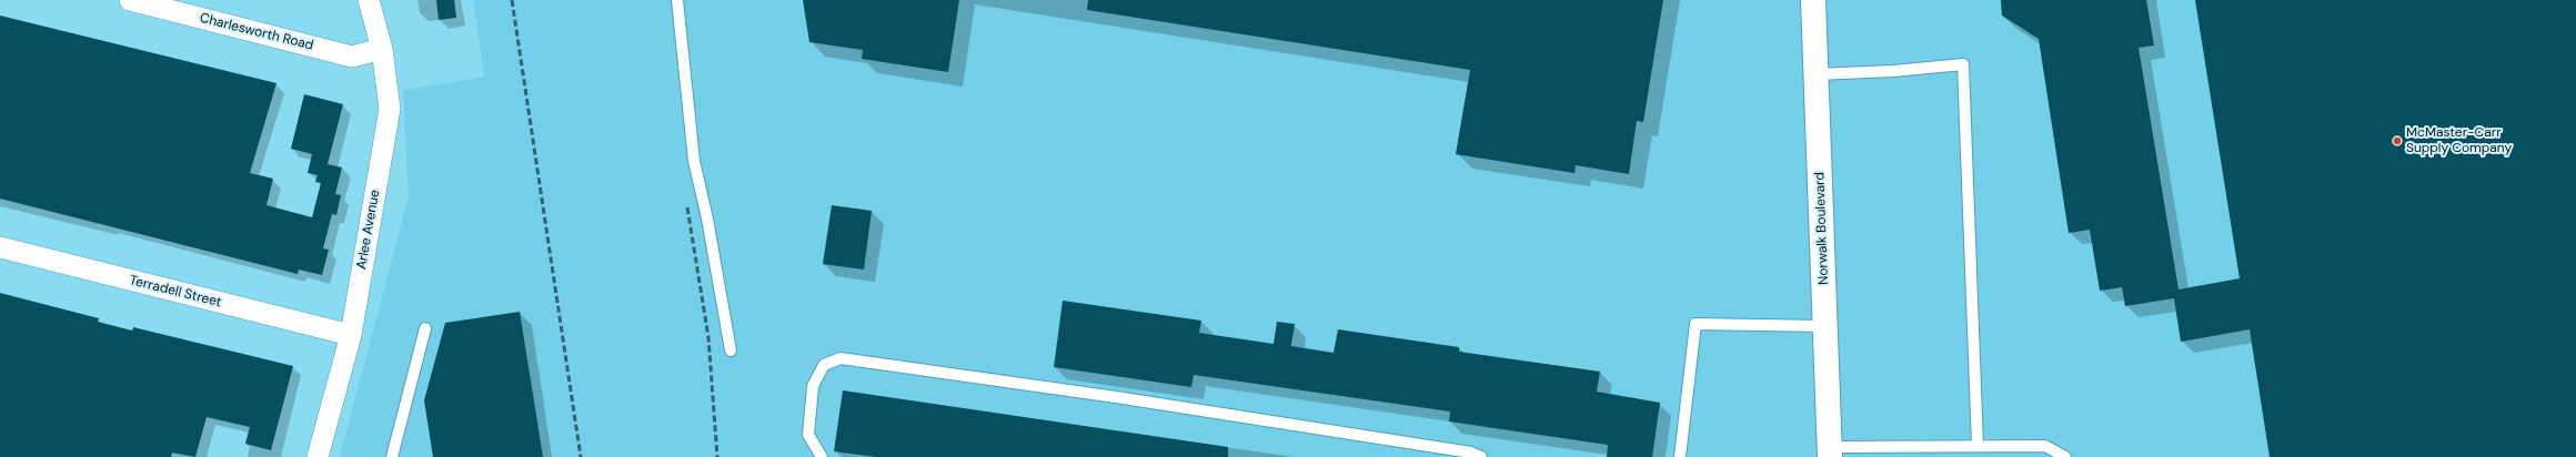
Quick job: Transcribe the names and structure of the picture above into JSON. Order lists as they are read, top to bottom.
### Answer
{
  "streets": {
    "main road": ["Norwalk Boulevard"],
    "street": ["Charlesworth Road", "Arlee Avenue", "Terradell Street"]
  },
  "crossings": [
    ["Charlesworth Road", "Arlee Avenue"],
    ["Arlee Avenue", "Terradell Street"]
  ],
  "places": ["McMaster-Carr Supply Company"]
}
